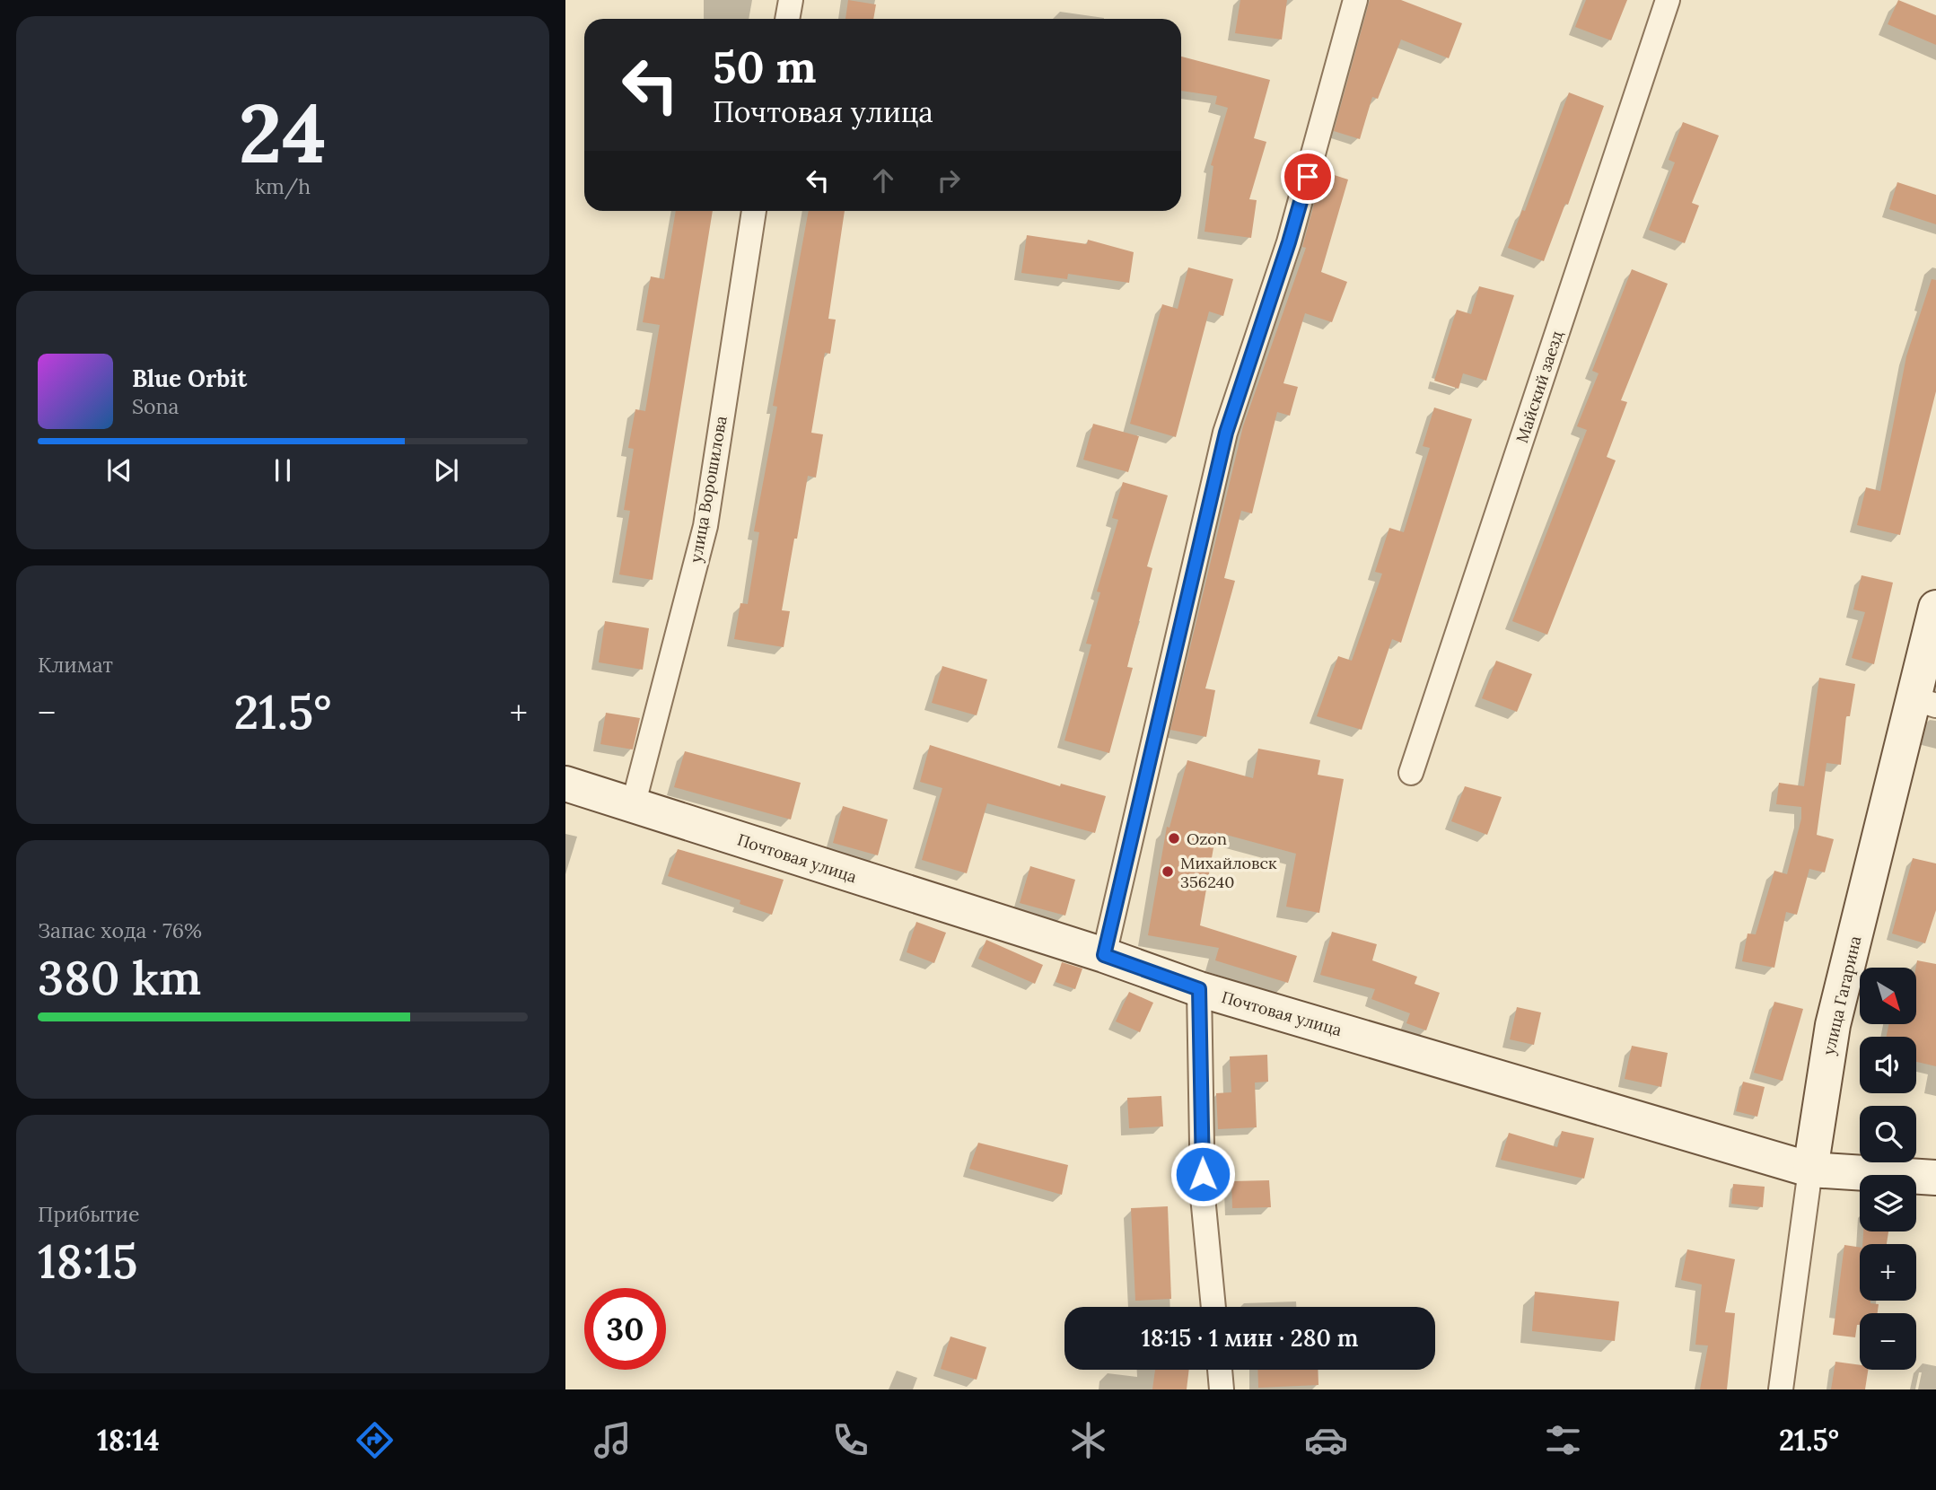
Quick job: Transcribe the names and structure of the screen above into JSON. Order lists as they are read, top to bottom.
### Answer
{
  "streets": {
    "main road": ["Почтовая улица", "улица Гагарина"],
    "street": ["Майский заезд", "улица Ворошилова"]
  },
  "crossings": [
    ["улица Ворошилова", "Почтовая улица"],
    ["Почтовая улица", "улица Гагарина"]
  ],
  "places": ["Ozon", "Михайловск 356240"],
  "north": "bottom right",
  "page": {
    "tile": [
      ["24", "km/h"],
      "Климат",
      ["Запас хода · 76%", "380 km"],
      ["Прибытие", "18:15"]
    ],
    "turn": ["50 m", "Почтовая улица"],
    "song": ["Blue Orbit", "Sona"],
    "heat": ["−", "21.5°", "+"],
    "map_buttons": ["+", "−"],
    "limit": "30",
    "trip": "18:15 · 1 мин · 280 m",
    "tabs": ["18:14", "21.5°"]
  }
}
